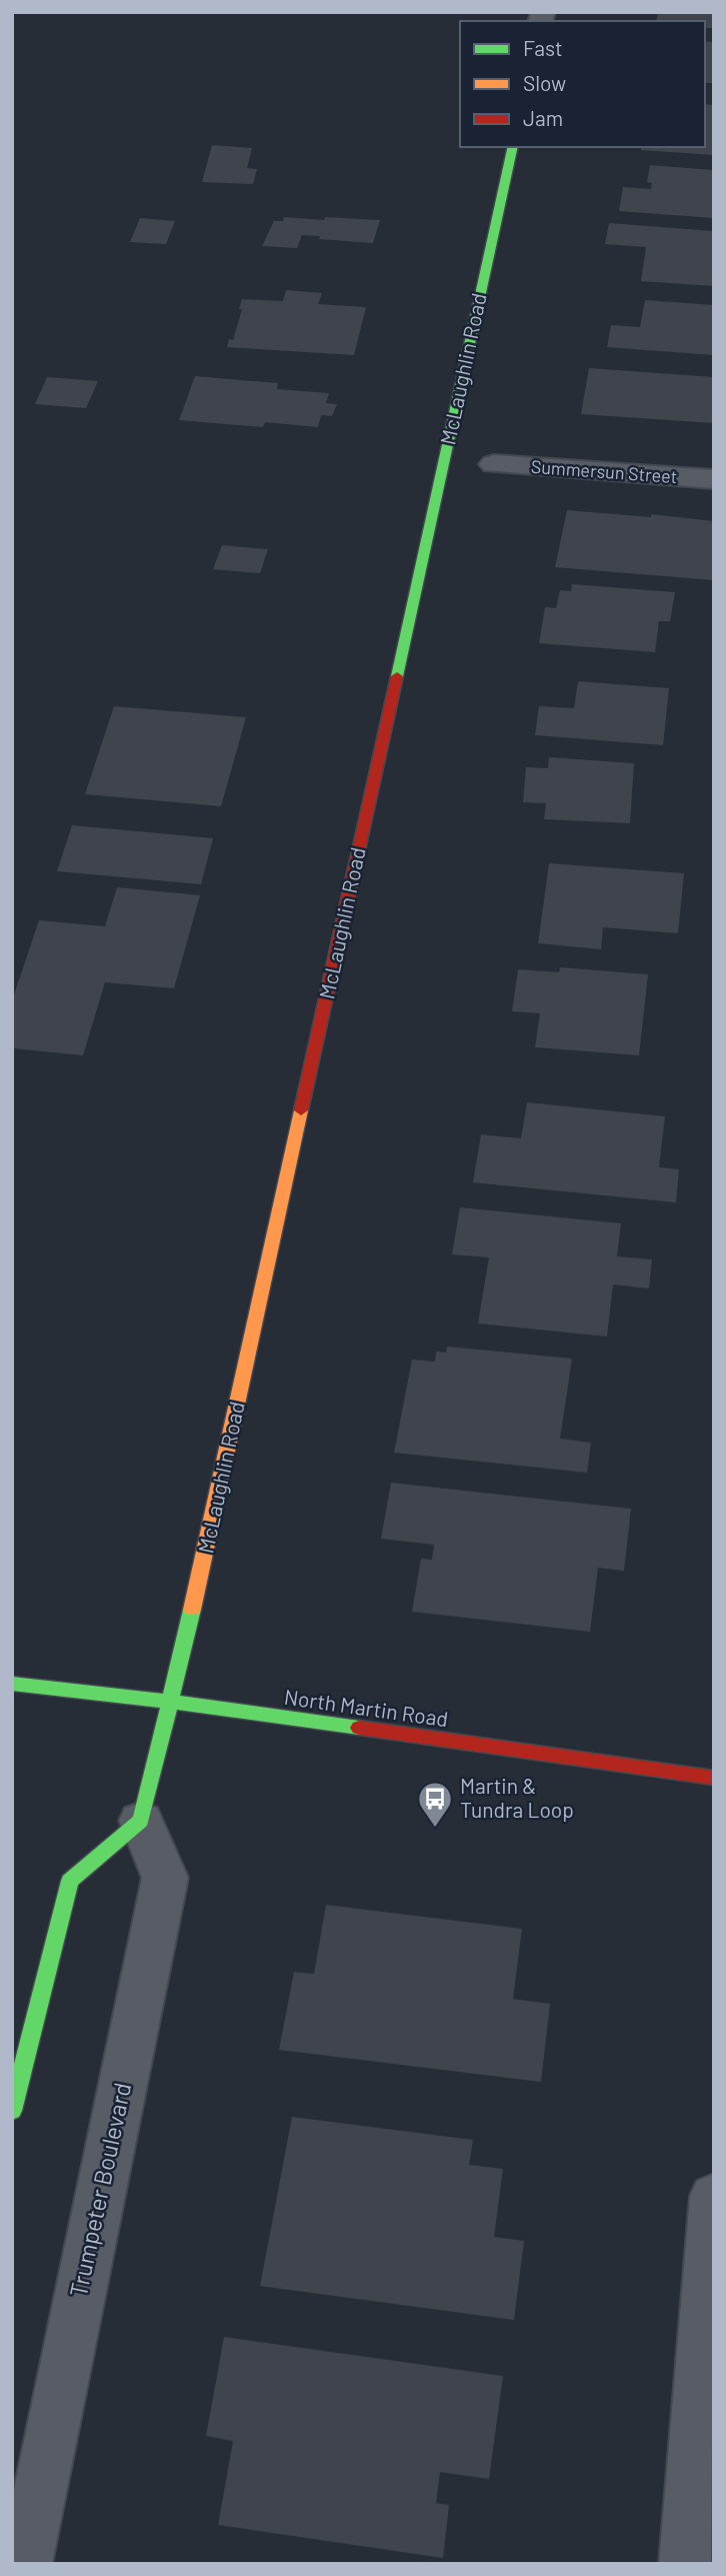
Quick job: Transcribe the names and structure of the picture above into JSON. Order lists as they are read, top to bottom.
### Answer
{
  "streets": {
    "street": [
      "McLaughlin Road",
      "Summersun Street",
      "North Martin Road",
      "Trumpeter Boulevard"
    ]
  },
  "crossings": [
    ["McLaughlin Road", "North Martin Road"]
  ],
  "places": {
    "bus stop": ["Martin & Tundra Loop"]
  },
  "legend": ["Fast", "Slow", "Jam"]
}
